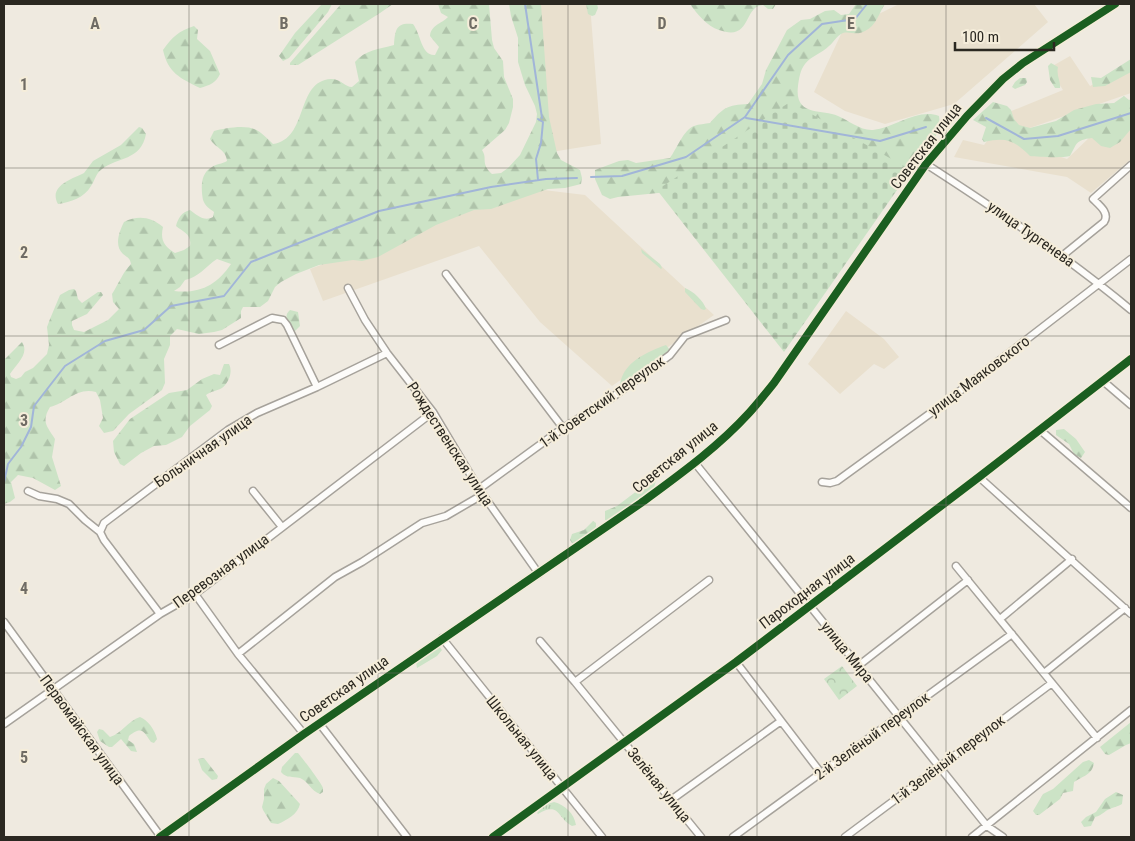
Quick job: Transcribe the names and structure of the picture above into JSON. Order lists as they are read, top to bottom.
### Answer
{
  "streets": {
    "street": [
      "Советская улица",
      "улица Тургенева",
      "улица Маяковского",
      "1-й Советский переулок",
      "Рождественская улица",
      "Больничная улица",
      "Перевозная улица",
      "Пароходная улица",
      "улица Мира",
      "Первомайская улица",
      "2-й Зелёный переулок",
      "Школьная улица",
      "1-й Зелёный переулок",
      "Зелёная улица"
    ]
  },
  "crossings": [
    ["Советская улица", "улица Тургенева"],
    ["Советская улица", "Рождественская улица"],
    ["Советская улица", "улица Мира"],
    ["Советская улица", "Первомайская улица"],
    ["Советская улица", "Школьная улица"],
    ["улица Тургенева", "улица Маяковского"],
    ["1-й Советский переулок", "Рождественская улица"],
    ["Рождественская улица", "Больничная улица"],
    ["Рождественская улица", "Перевозная улица"],
    ["Перевозная улица", "Первомайская улица"],
    ["Пароходная улица", "улица Мира"],
    ["Пароходная улица", "Школьная улица"],
    ["Пароходная улица", "Зелёная улица"],
    ["улица Мира", "2-й Зелёный переулок"],
    ["улица Мира", "1-й Зелёный переулок"]
  ],
  "scale_bar": "100 m",
  "grid": {
    "columns": [
      "A",
      "B",
      "C",
      "D",
      "E"
    ],
    "rows": [
      "1",
      "2",
      "3",
      "4",
      "5"
    ]
  }
}
